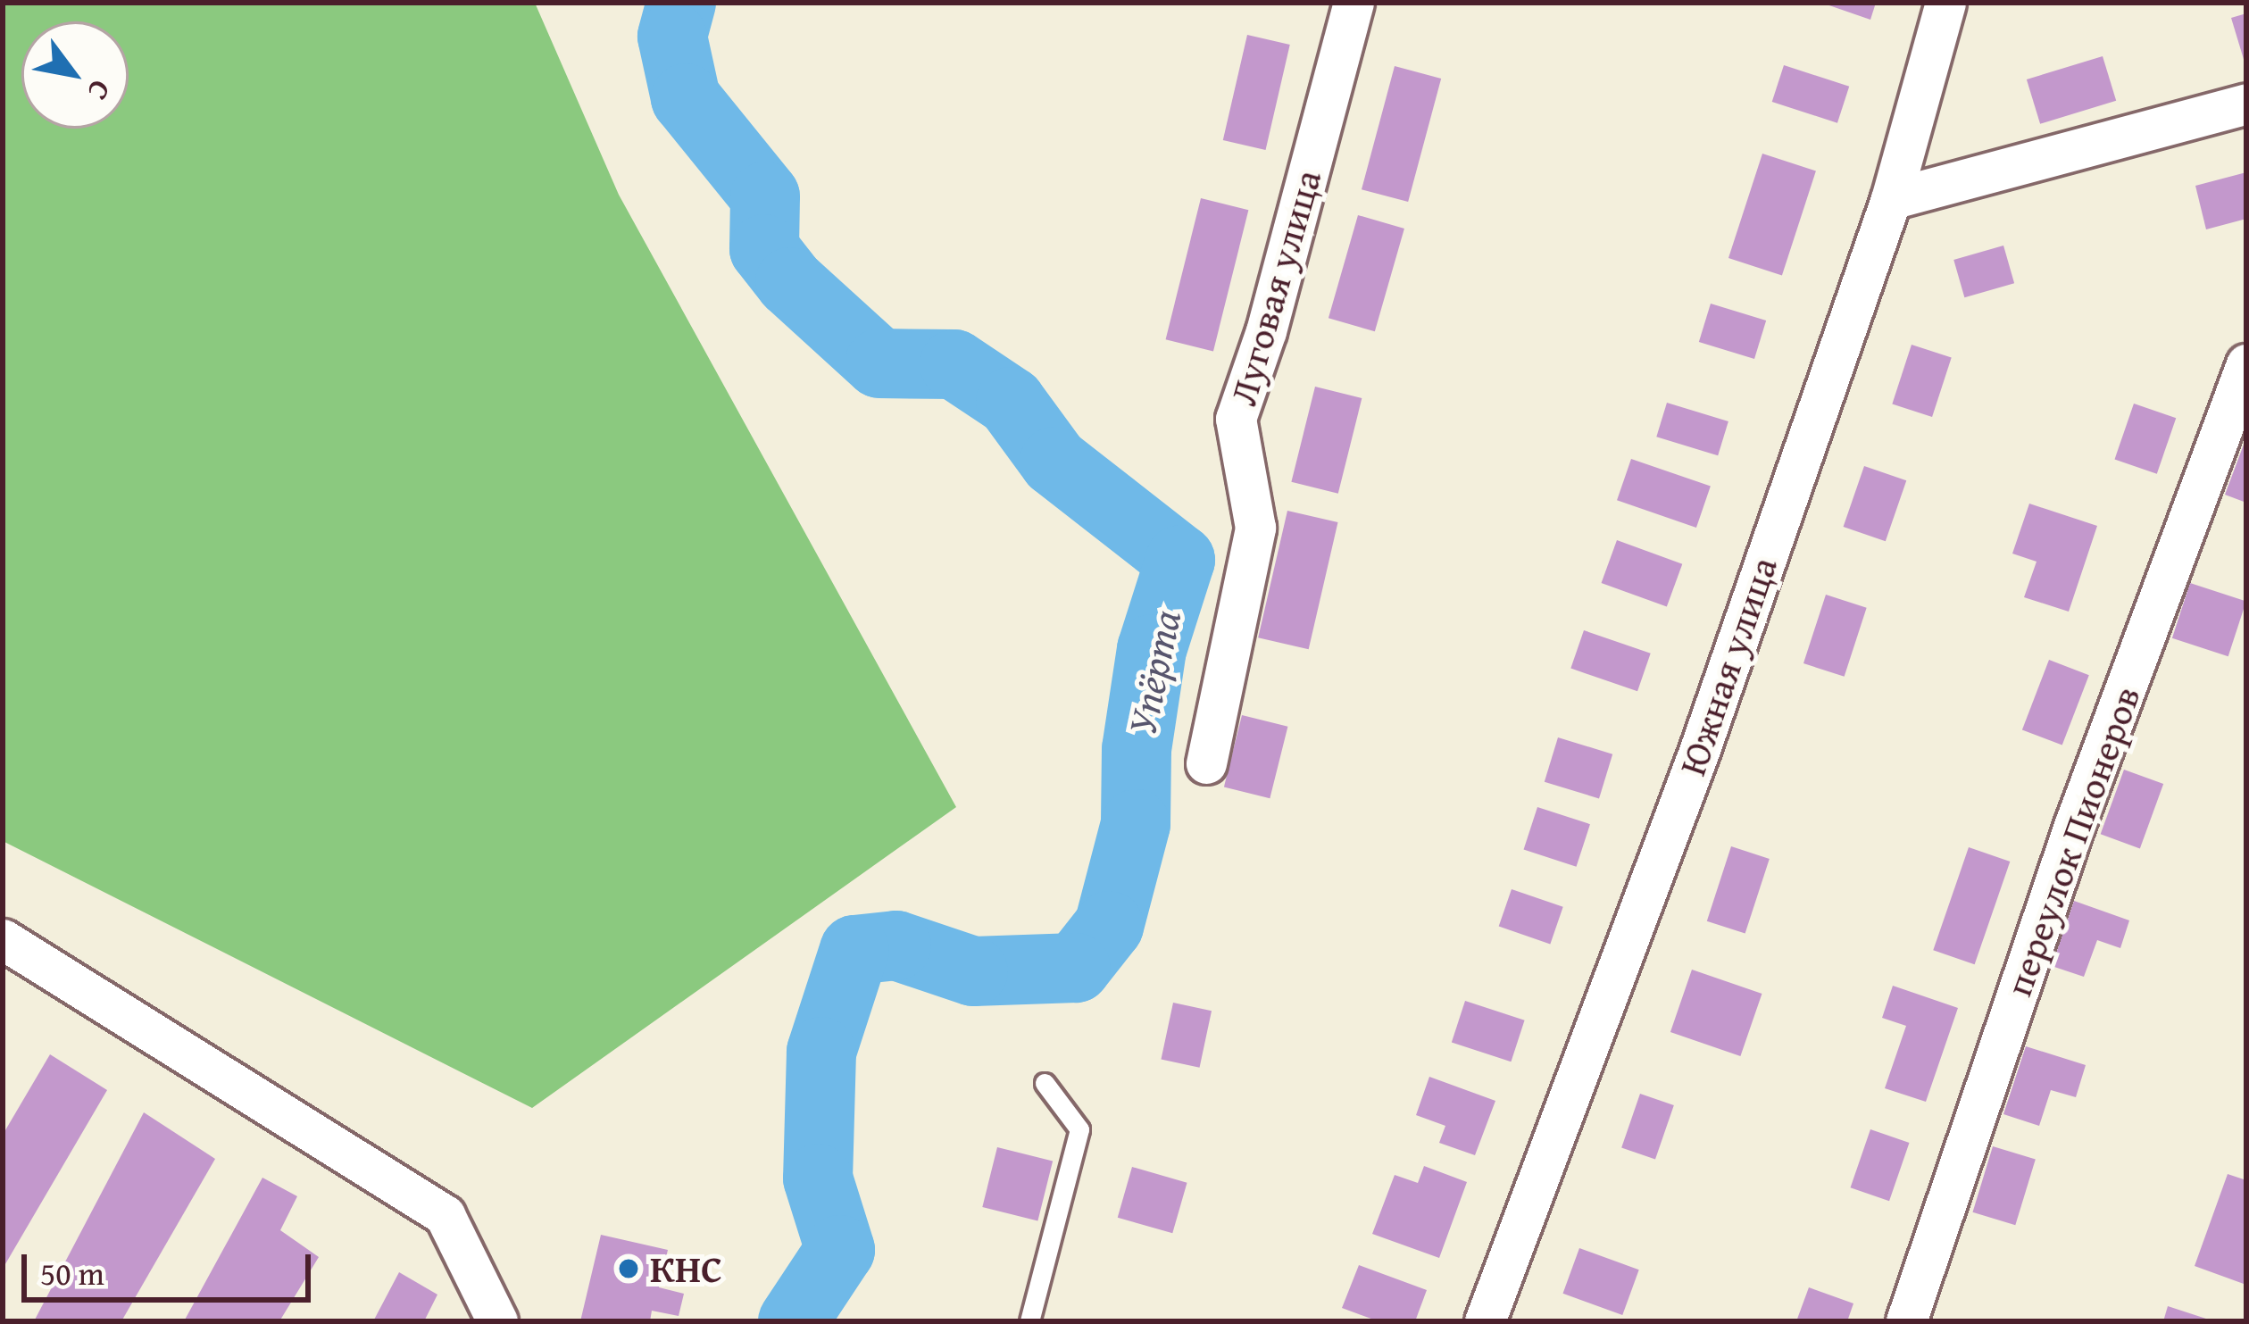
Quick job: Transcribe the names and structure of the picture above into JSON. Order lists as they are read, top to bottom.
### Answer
{
  "streets": {
    "street": ["Луговая улица", "Южная улица", "переулок Пионеров"]
  },
  "water": ["Упёрта"],
  "places": ["КНС"],
  "scale_bar": "50 m",
  "north": "bottom right"
}
